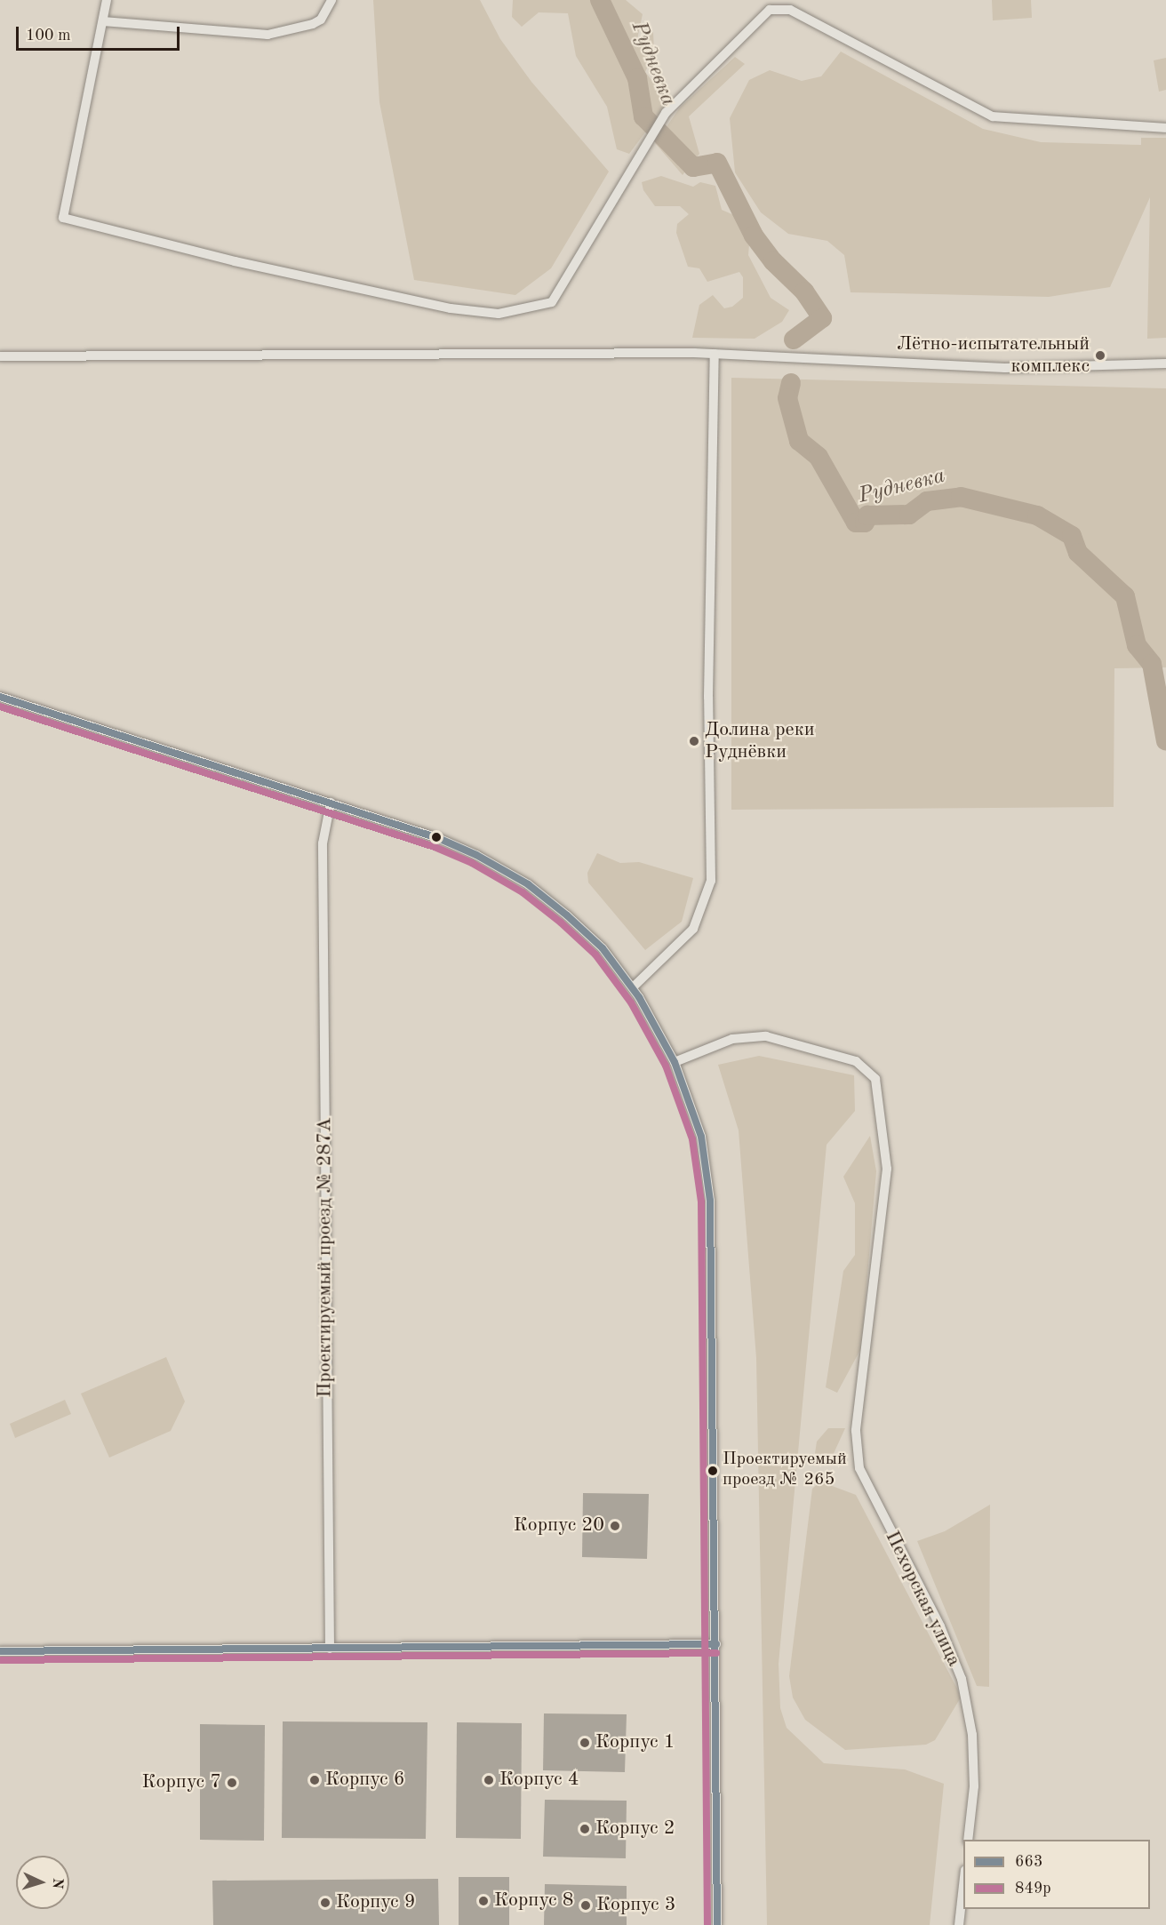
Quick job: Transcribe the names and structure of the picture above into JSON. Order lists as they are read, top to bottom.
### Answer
{
  "streets": {
    "street": ["Проектируемый проезд № 287А", "Пехорская улица"]
  },
  "water": ["Рудневка"],
  "places": [
    "Лётно-испытательный комплекс",
    "Долина реки Руднёвки",
    "Проектируемый проезд № 265",
    "Корпус 20",
    "Корпус 1",
    "Корпус 6",
    "Корпус 4",
    "Корпус 7",
    "Корпус 2",
    "Корпус 8",
    "Корпус 9",
    "Корпус 3"
  ],
  "lines": ["transit line 663", "transit line 849р"],
  "legend": ["663", "849р"],
  "scale_bar": "100 m",
  "north": "right"
}
